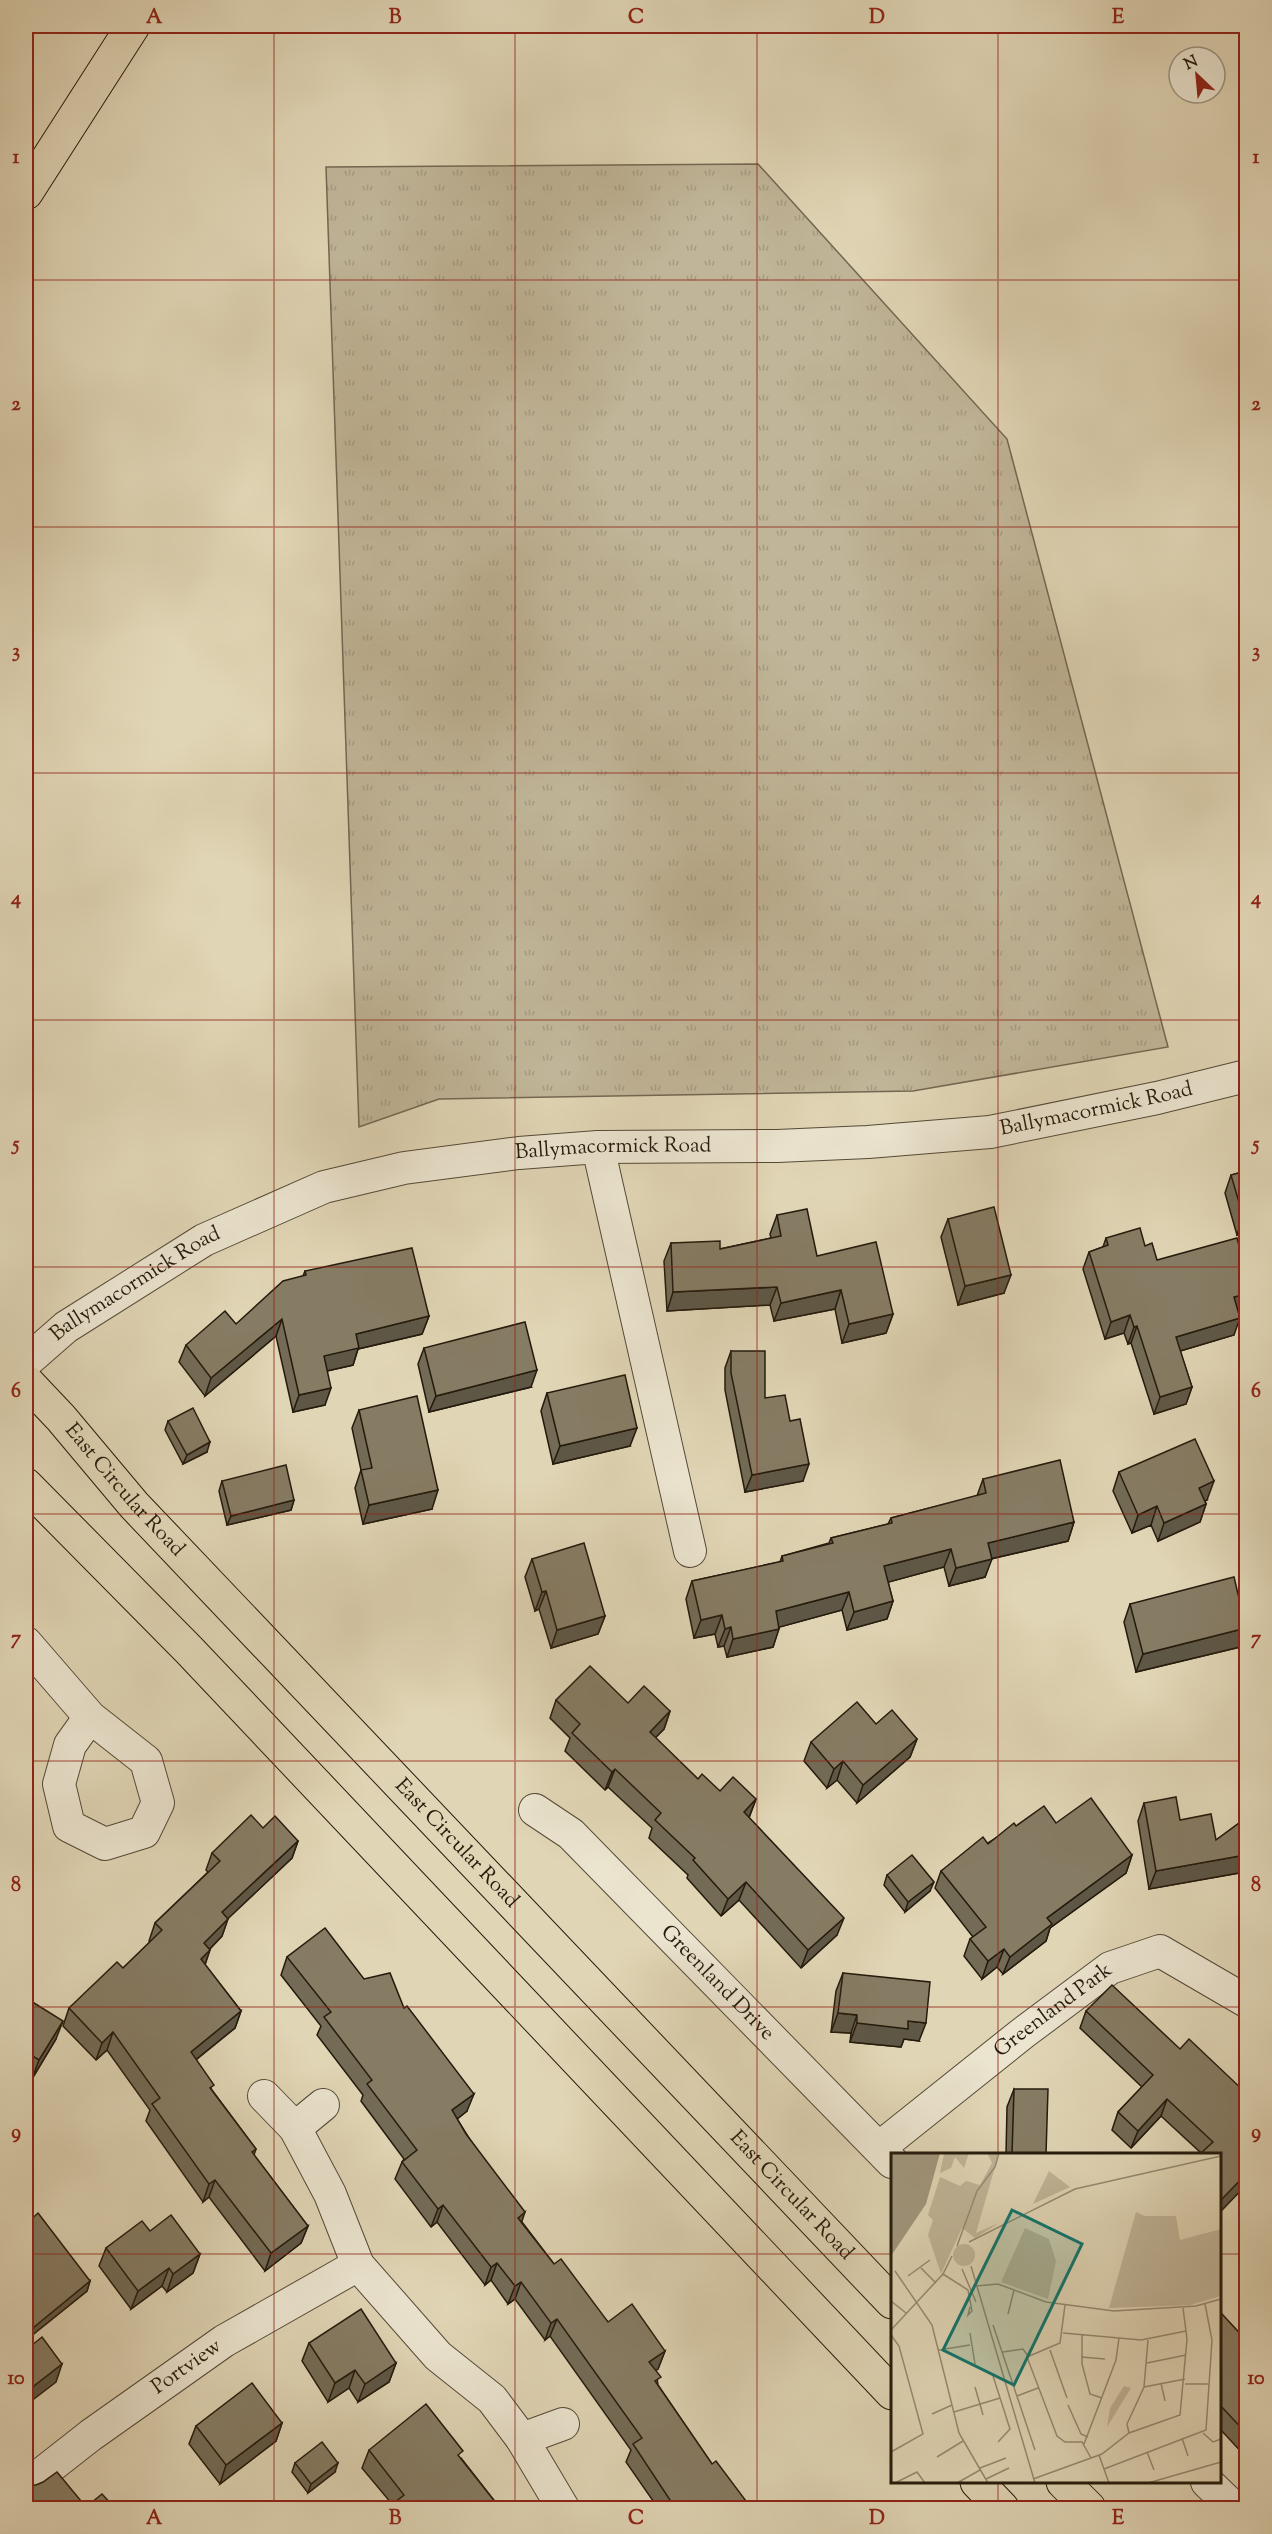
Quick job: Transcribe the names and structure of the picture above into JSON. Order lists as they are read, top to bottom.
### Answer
{
  "streets": {
    "main road": ["East Circular Road"],
    "street": [
      "Ballymacormick Road",
      "Greenland Drive",
      "Greenland Park",
      "Portview"
    ]
  },
  "crossings": [
    ["Greenland Drive", "Greenland Park"]
  ],
  "north": "top left",
  "grid": {
    "columns": [
      "A",
      "B",
      "C",
      "D",
      "E"
    ],
    "rows": [
      "1",
      "2",
      "3",
      "4",
      "5",
      "6",
      "7",
      "8",
      "9",
      "10"
    ]
  }
}
